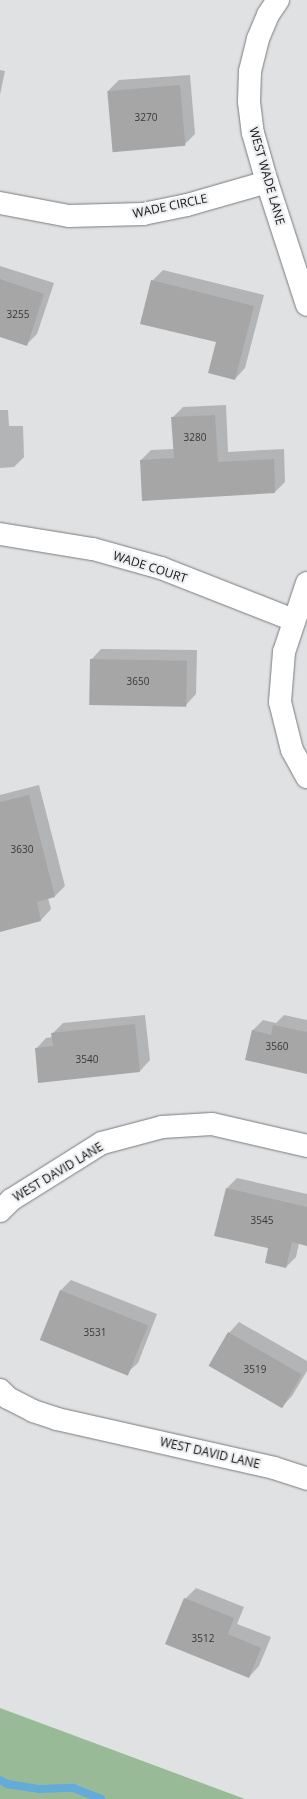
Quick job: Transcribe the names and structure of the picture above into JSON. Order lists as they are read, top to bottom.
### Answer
{
  "streets": {
    "street": [
      "WEST WADE LANE",
      "WADE CIRCLE",
      "WADE COURT",
      "WEST DAVID LANE"
    ]
  },
  "crossings": [
    ["WEST WADE LANE", "WADE CIRCLE"]
  ],
  "house_numbers": [
    "3270",
    "3255",
    "3280",
    "3650",
    "3630",
    "3560",
    "3540",
    "3545",
    "3531",
    "3519",
    "3512"
  ]
}
